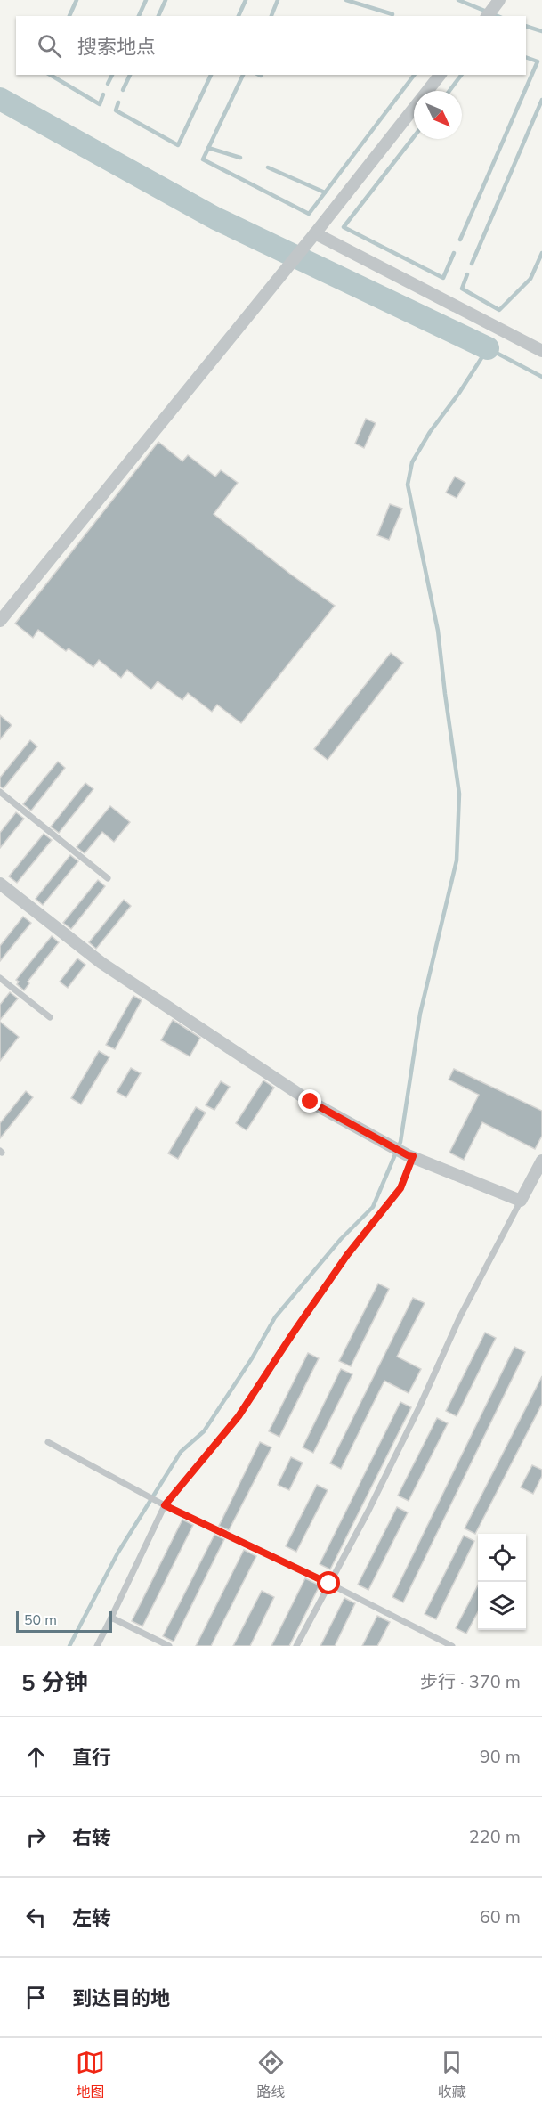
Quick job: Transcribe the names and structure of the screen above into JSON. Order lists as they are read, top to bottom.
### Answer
{
  "scale_bar": "50 m",
  "north": "bottom right",
  "page": {
    "search": "搜索地点",
    "scale": "50 m",
    "heading": ["5 分钟", "步行 · 370 m"],
    "list": [
      ["直行", "90 m"],
      ["右转", "220 m"],
      ["左转", "60 m"],
      "到达目的地"
    ],
    "nav": ["地图", "路线", "收藏"]
  }
}
